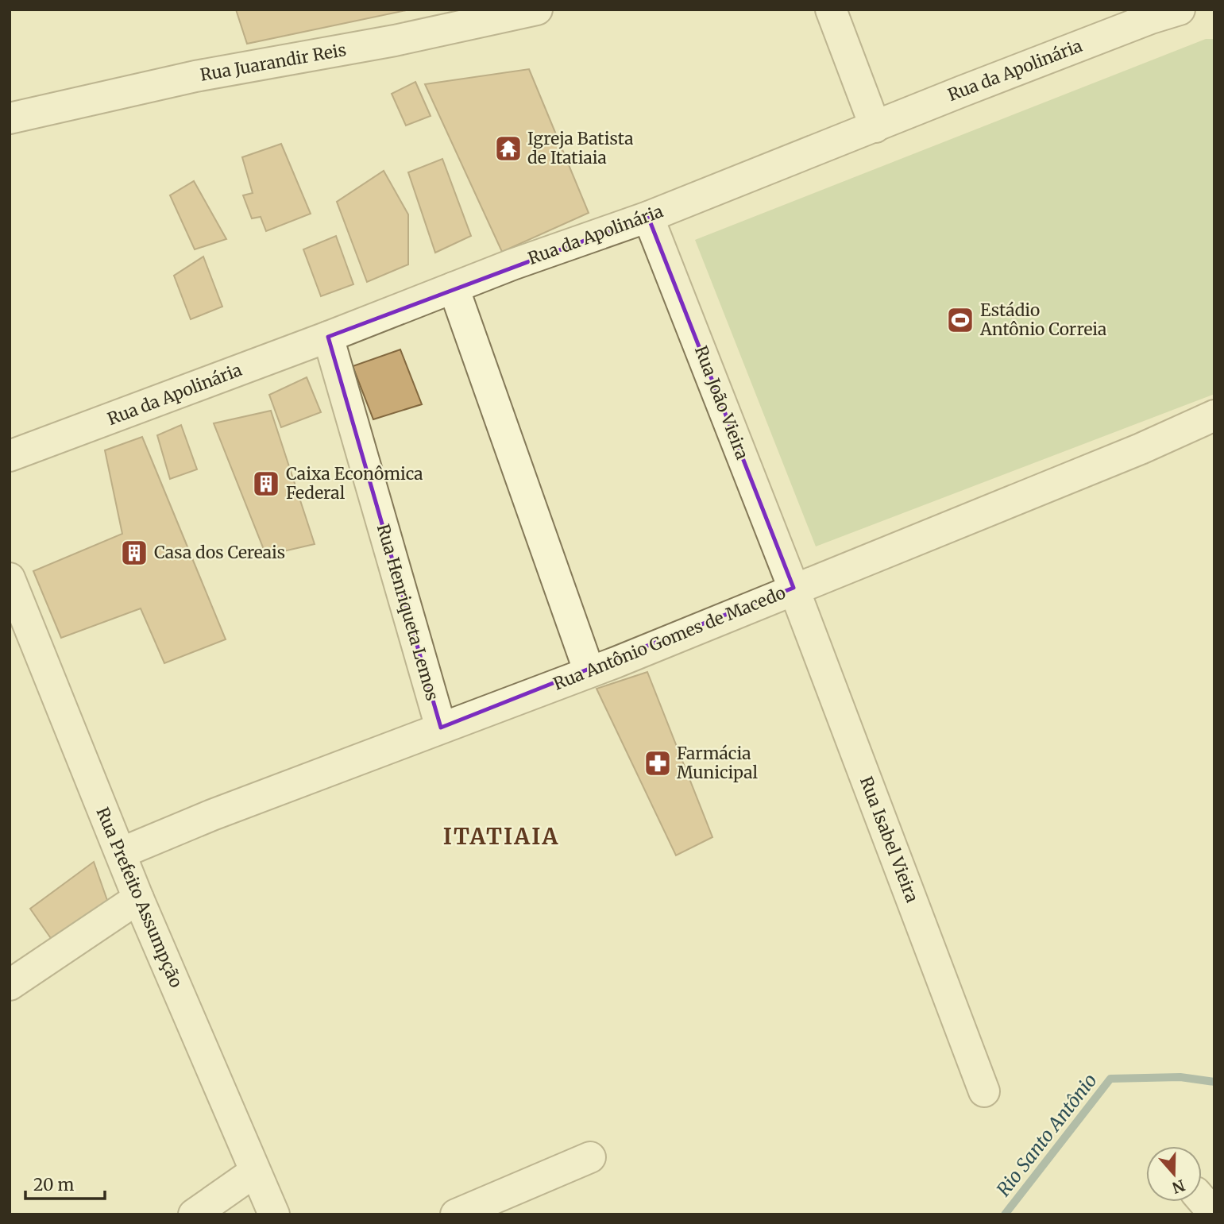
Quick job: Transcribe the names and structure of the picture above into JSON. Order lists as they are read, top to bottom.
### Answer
{
  "streets": {
    "street": [
      "Rua Juarandir Reis",
      "Rua da Apolinária",
      "Rua João Vieira",
      "Rua Henriqueta Lemos",
      "Rua Antônio Gomes de Macedo",
      "Rua Isabel Vieira",
      "Rua Prefeito Assumpção"
    ]
  },
  "crossings": [
    ["Rua da Apolinária", "Rua João Vieira"],
    ["Rua da Apolinária", "Rua Henriqueta Lemos"],
    ["Rua João Vieira", "Rua Antônio Gomes de Macedo"],
    ["Rua João Vieira", "Rua Isabel Vieira"],
    ["Rua Henriqueta Lemos", "Rua Antônio Gomes de Macedo"],
    ["Rua Antônio Gomes de Macedo", "Rua Isabel Vieira"],
    ["Rua Antônio Gomes de Macedo", "Rua Prefeito Assumpção"]
  ],
  "districts": ["ITATIAIA"],
  "water": ["Rio Santo Antônio"],
  "places": {
    "temple": ["Igreja Batista de Itatiaia"],
    "sports": ["Estádio Antônio Correia"],
    "building": ["Caixa Econômica Federal", "Casa dos Cereais"],
    "pharmacy": ["Farmácia Municipal"]
  },
  "scale_bar": "20 m",
  "north": "bottom"
}
